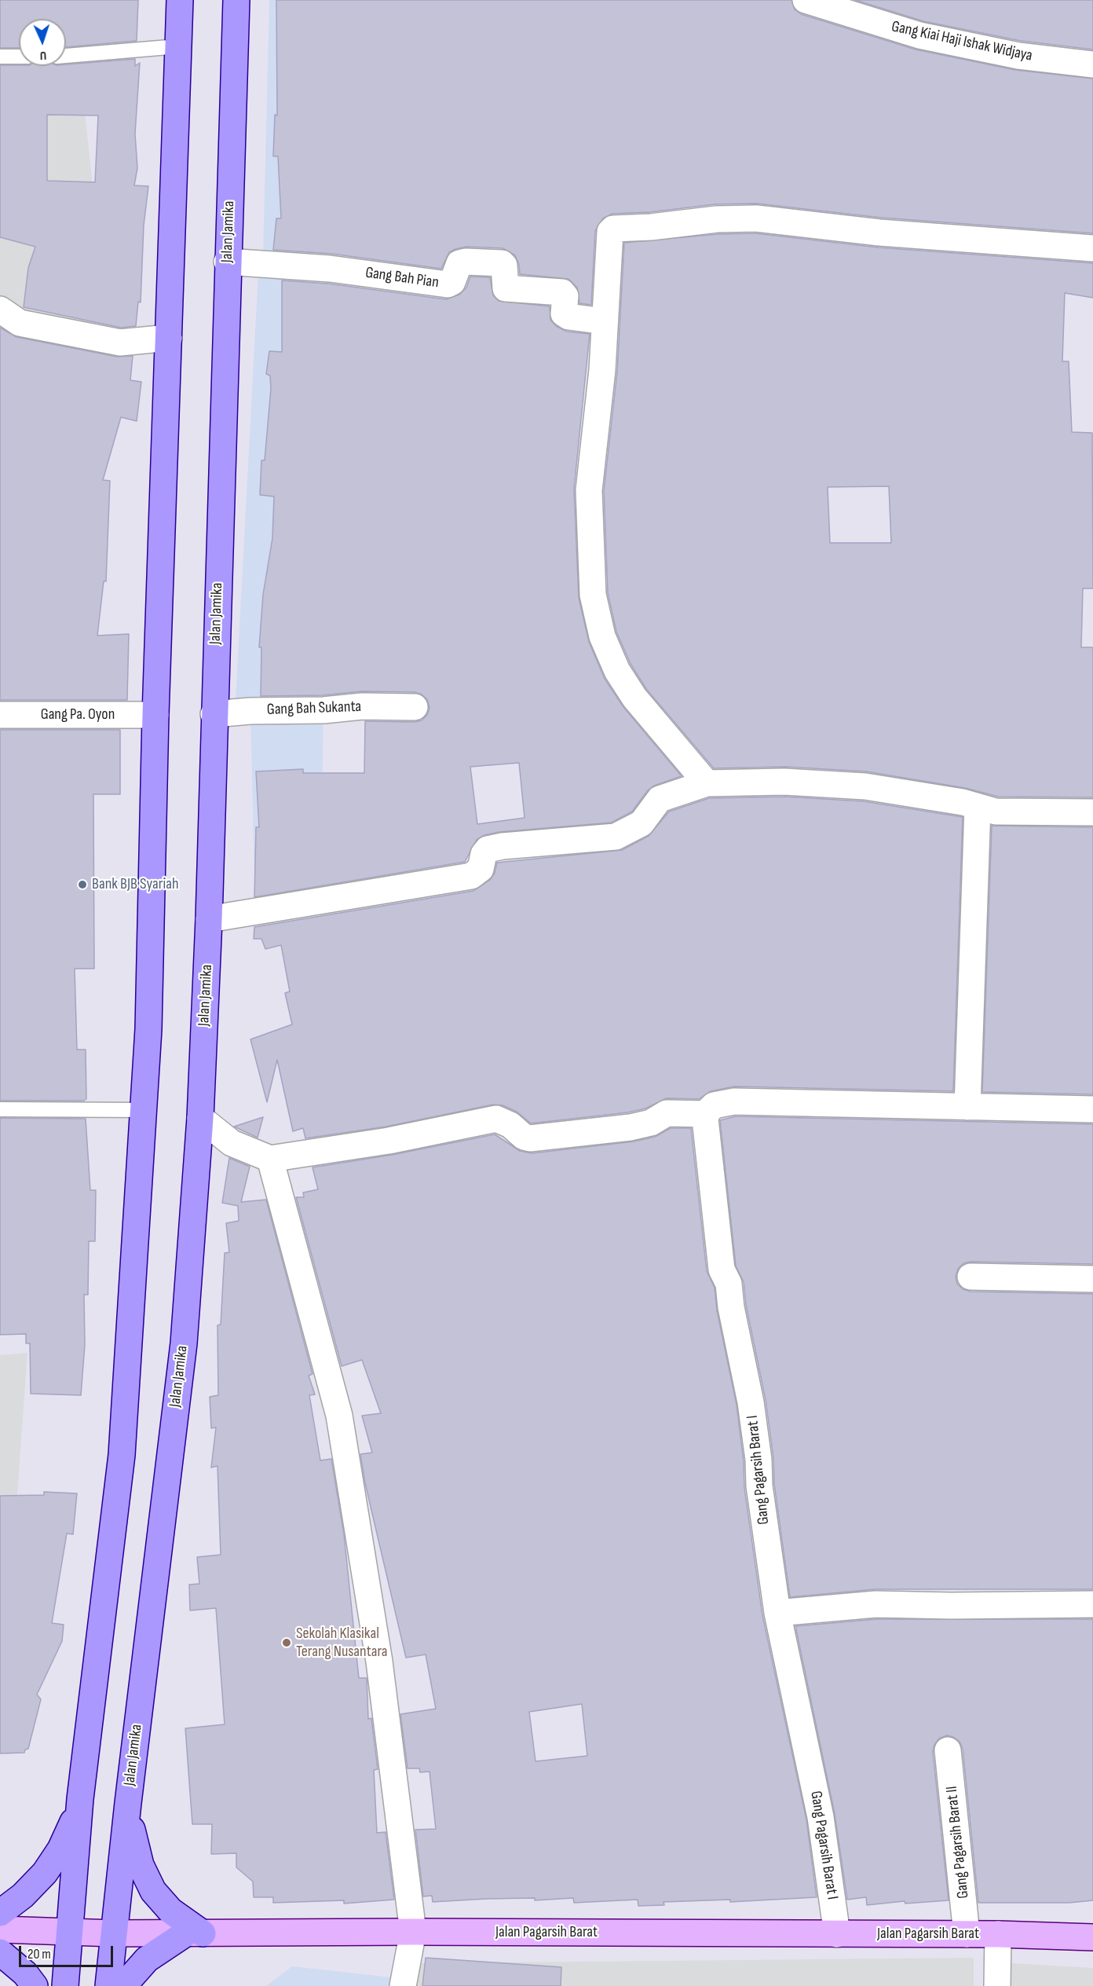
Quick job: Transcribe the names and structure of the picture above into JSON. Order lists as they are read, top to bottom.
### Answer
{
  "streets": {
    "main road": ["Jalan Jamika"],
    "street": [
      "Gang Kiai Haji Ishak Widjaya",
      "Gang Bah Pian",
      "Gang Bah Sukanta",
      "Gang Pa. Oyon",
      "Gang Pagarsih Barat I",
      "Gang Pagarsih Barat II",
      "Jalan Pagarsih Barat"
    ]
  },
  "crossings": [
    ["Jalan Jamika", "Gang Bah Pian"],
    ["Jalan Jamika", "Gang Bah Sukanta"],
    ["Jalan Jamika", "Jalan Pagarsih Barat"],
    ["Gang Pagarsih Barat I", "Jalan Pagarsih Barat"],
    ["Gang Pagarsih Barat II", "Jalan Pagarsih Barat"]
  ],
  "places": ["Bank BJB Syariah", "Sekolah Klasikal Terang Nusantara"],
  "scale_bar": "20 m",
  "north": "bottom"
}
